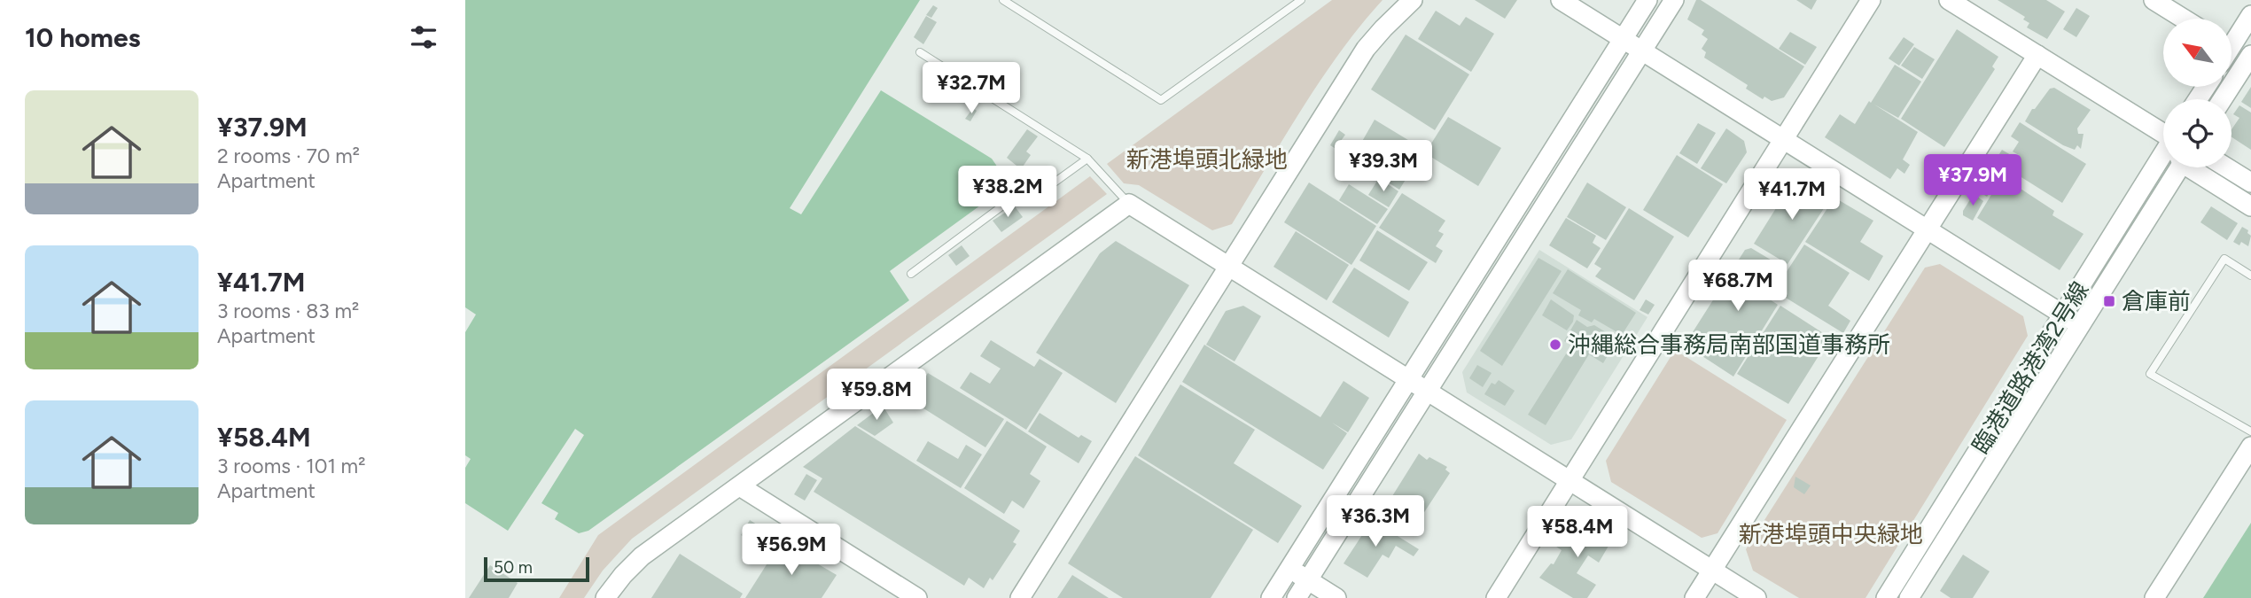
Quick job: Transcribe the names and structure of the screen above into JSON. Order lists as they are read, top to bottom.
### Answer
{
  "streets": {
    "street": ["臨港道路港湾2号線"]
  },
  "parks": ["新港埠頭北緑地", "新港埠頭中央緑地"],
  "places": {
    "transit": ["倉庫前"],
    "other": ["沖縄総合事務局南部国道事務所"]
  },
  "scale_bar": "50 m",
  "north": "top left",
  "page": {
    "heading": "10 homes",
    "price": [
      "¥32.7M",
      "¥39.3M",
      "¥37.9M",
      "¥38.2M",
      "¥41.7M",
      "¥68.7M",
      "¥59.8M",
      "¥36.3M",
      "¥58.4M",
      "¥56.9M"
    ],
    "list": [
      {
        "name": "¥37.9M",
        "note": "2 rooms · 70 m² · Apartment"
      },
      {
        "name": "¥41.7M",
        "note": "3 rooms · 83 m² · Apartment"
      },
      {
        "name": "¥58.4M",
        "note": "3 rooms · 101 m² · Apartment"
      }
    ],
    "scale": "50 m"
  }
}
